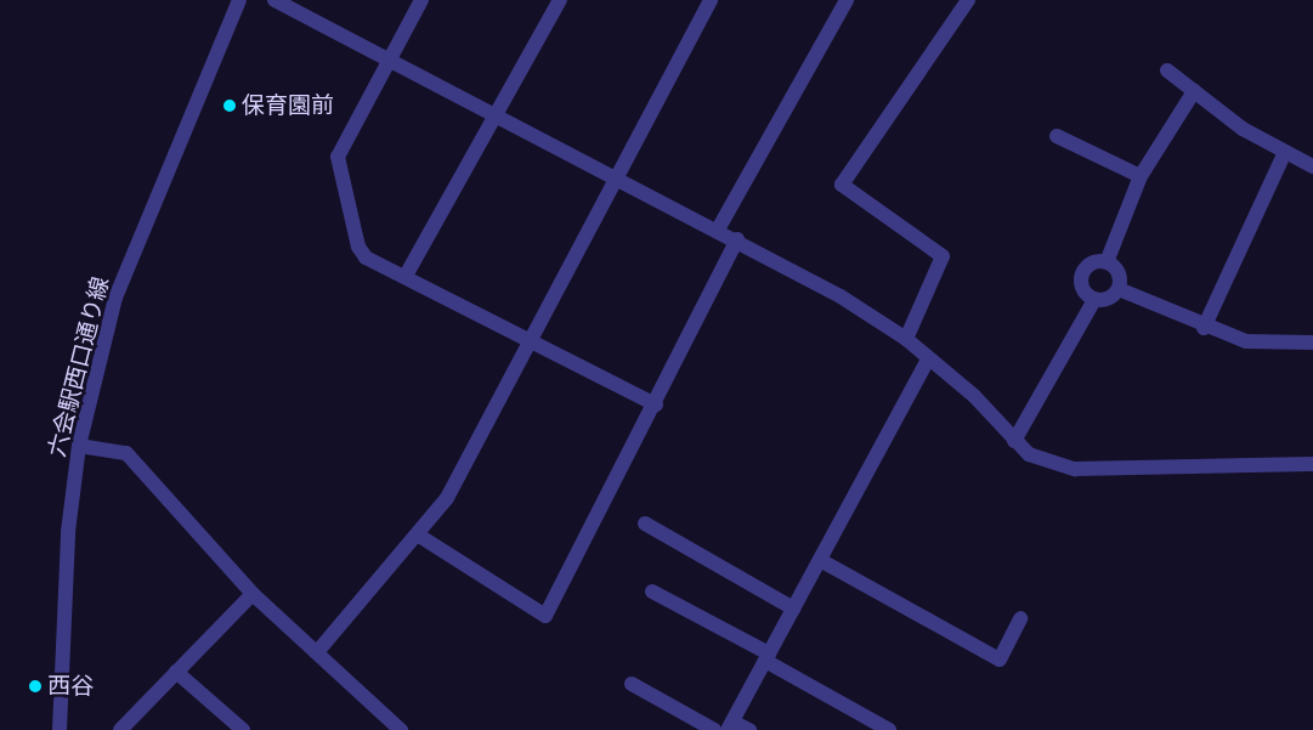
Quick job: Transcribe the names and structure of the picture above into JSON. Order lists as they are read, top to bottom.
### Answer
{
  "streets": {
    "street": ["六会駅西口通り線"]
  },
  "places": ["保育園前", "西谷"]
}
